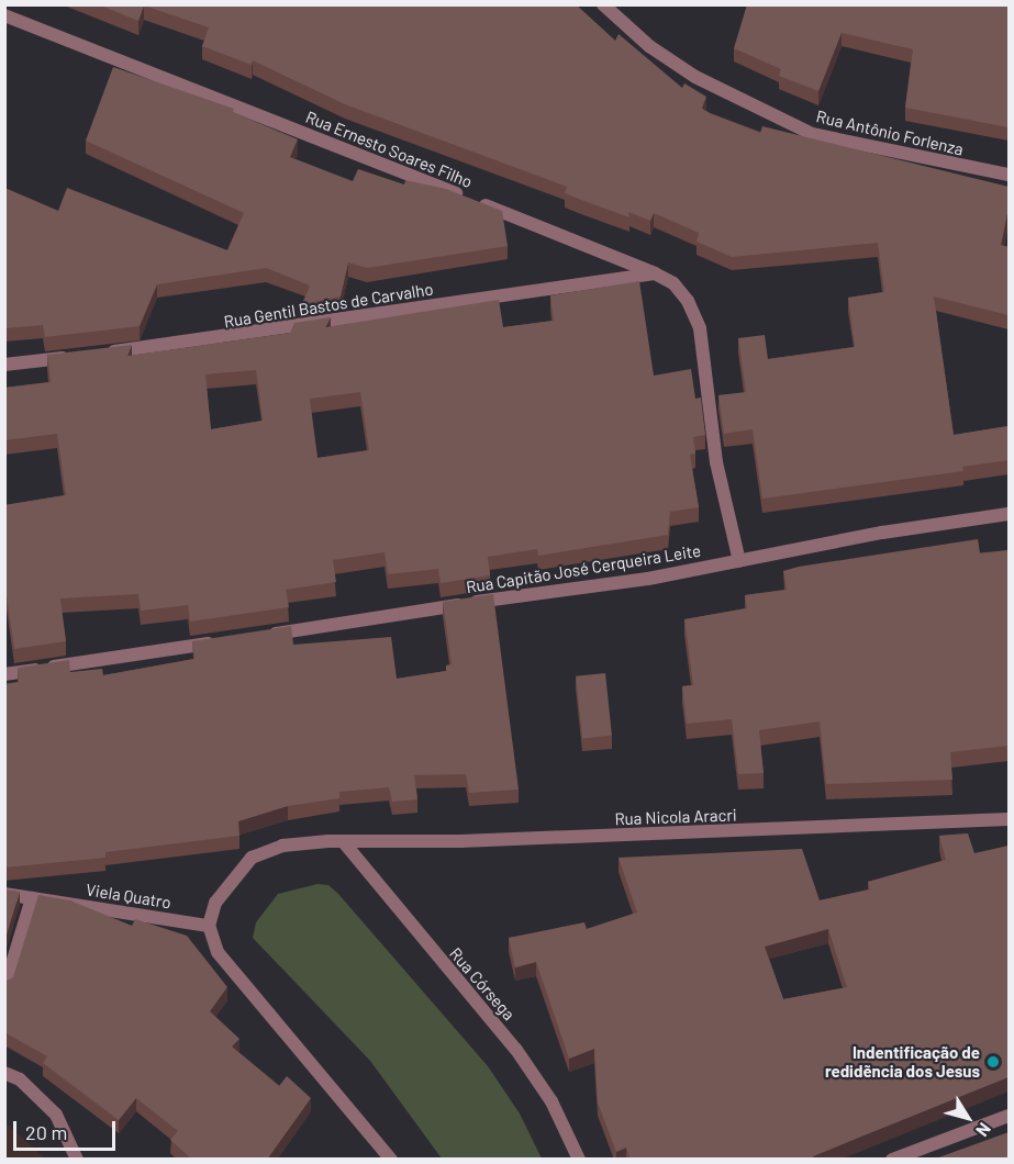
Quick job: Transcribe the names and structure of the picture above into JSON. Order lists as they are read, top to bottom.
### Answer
{
  "streets": {
    "street": [
      "Rua Antônio Forlenza",
      "Rua Ernesto Soares Filho",
      "Rua Gentil Bastos de Carvalho",
      "Rua Capitão José Cerqueira Leite",
      "Rua Nicola Aracri",
      "Viela Quatro",
      "Rua Córsega"
    ]
  },
  "crossings": [
    ["Rua Ernesto Soares Filho", "Rua Gentil Bastos de Carvalho"],
    ["Rua Ernesto Soares Filho", "Rua Capitão José Cerqueira Leite"],
    ["Rua Nicola Aracri", "Viela Quatro"],
    ["Rua Nicola Aracri", "Rua Córsega"]
  ],
  "places": ["Indentificação de redidẽncia dos Jesus"],
  "scale_bar": "20 m",
  "north": "bottom right"
}
